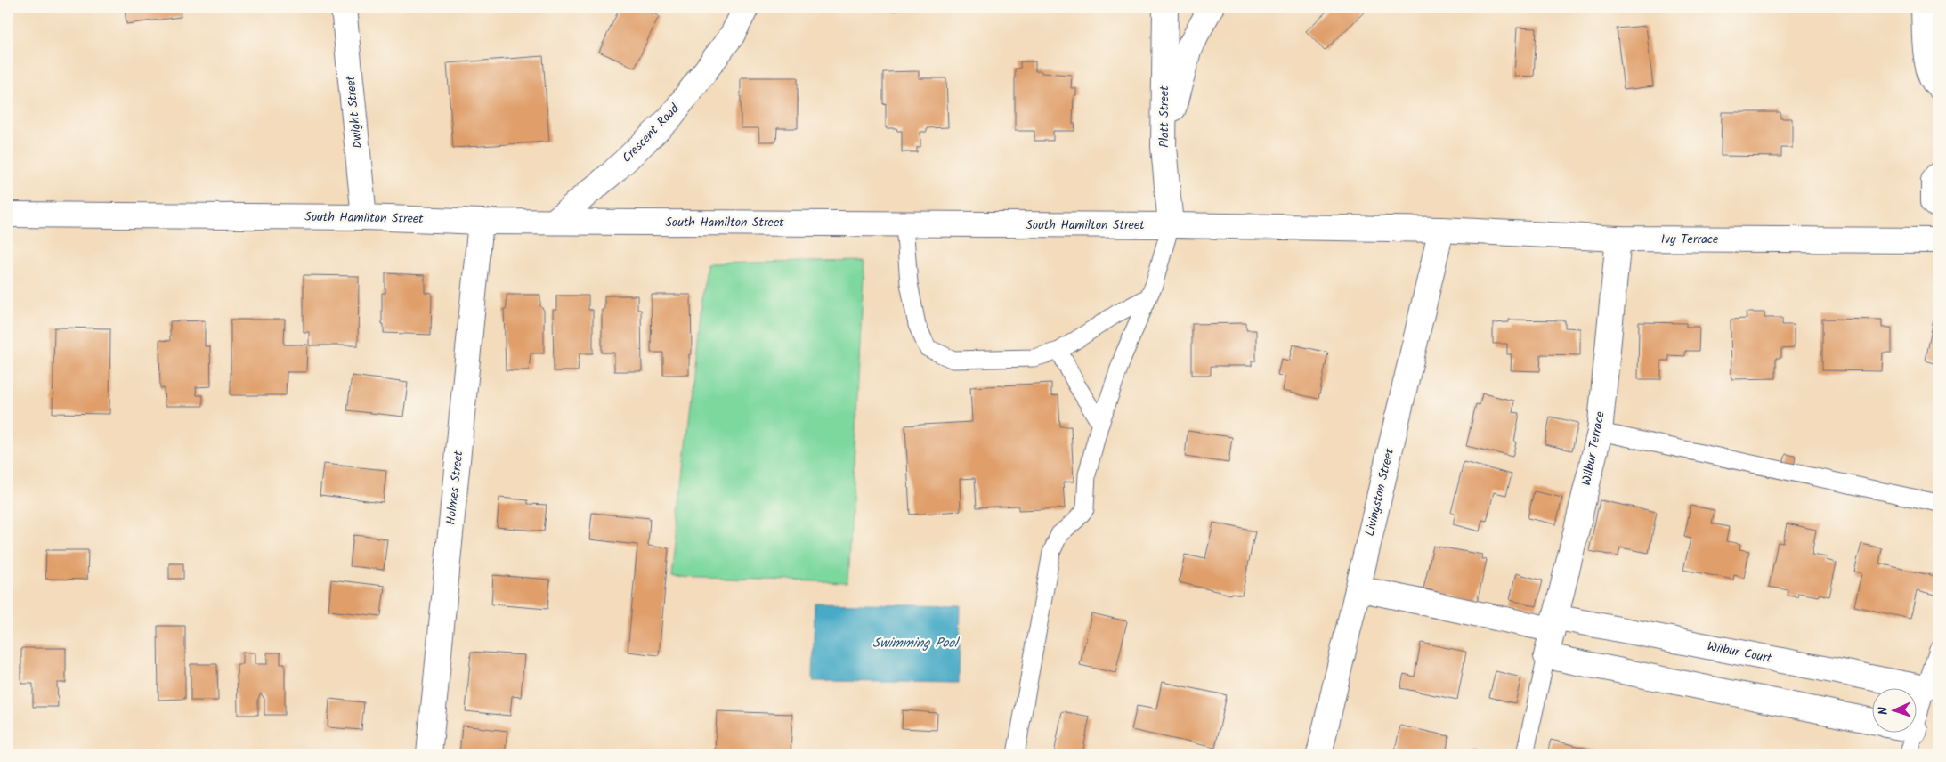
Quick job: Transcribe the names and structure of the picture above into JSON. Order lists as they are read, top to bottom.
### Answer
{
  "streets": {
    "street": [
      "Dwight Street",
      "Platt Street",
      "Crescent Road",
      "South Hamilton Street",
      "Ivy Terrace",
      "Wilbur Terrace",
      "Holmes Street",
      "Livingston Street",
      "Wilbur Court"
    ]
  },
  "crossings": [
    ["Dwight Street", "South Hamilton Street"],
    ["Platt Street", "South Hamilton Street"],
    ["Crescent Road", "South Hamilton Street"],
    ["South Hamilton Street", "Ivy Terrace"],
    ["South Hamilton Street", "Holmes Street"],
    ["South Hamilton Street", "Livingston Street"],
    ["Ivy Terrace", "Wilbur Terrace"],
    ["Ivy Terrace", "Livingston Street"],
    ["Wilbur Terrace", "Wilbur Court"],
    ["Livingston Street", "Wilbur Court"]
  ],
  "water": ["Swimming Pool"],
  "north": "left"
}
